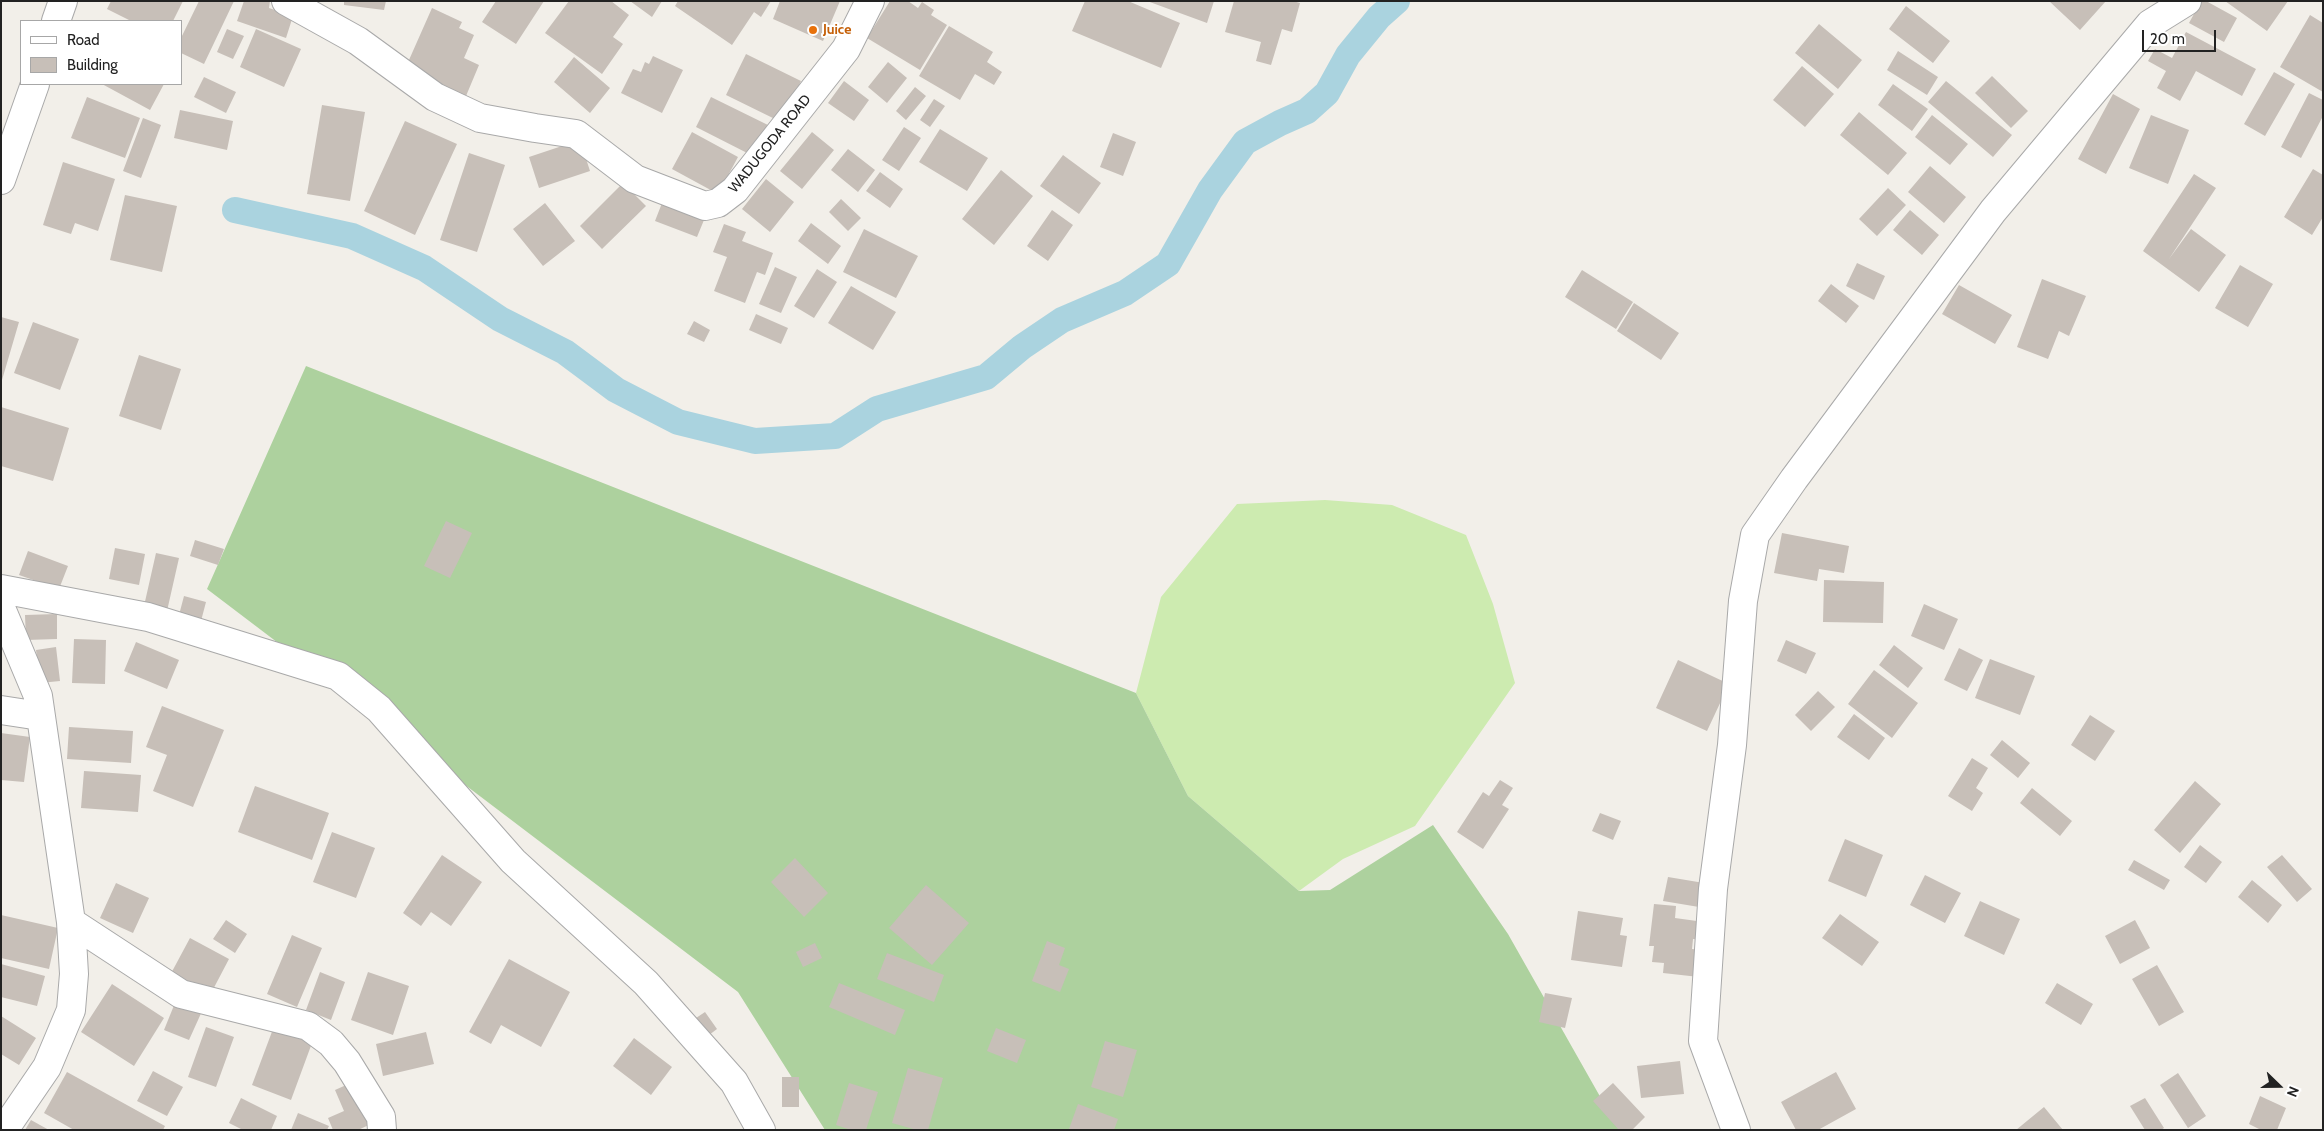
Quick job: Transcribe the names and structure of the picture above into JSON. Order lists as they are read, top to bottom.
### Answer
{
  "streets": {
    "street": ["WADUGODA ROAD"]
  },
  "places": ["Juice"],
  "legend": ["Road", "Building"],
  "scale_bar": "20 m",
  "north": "right"
}
